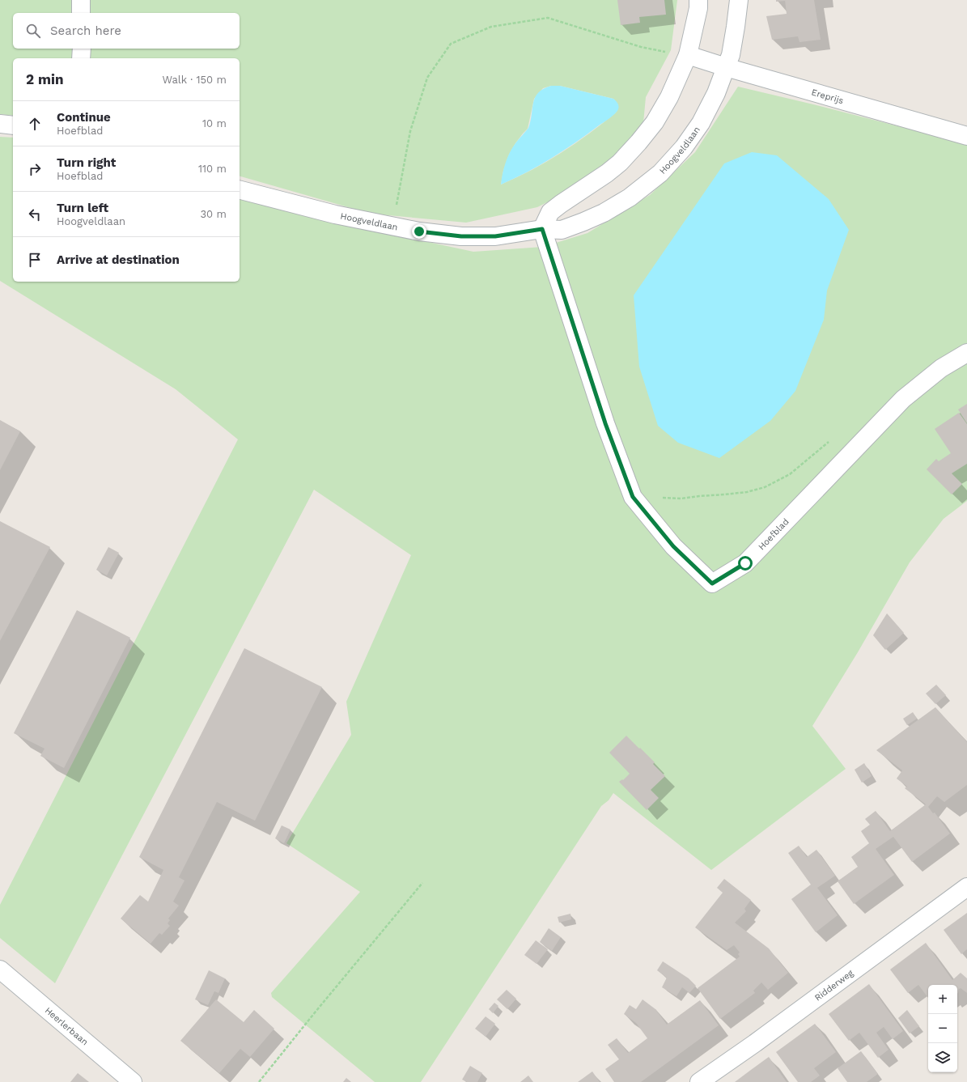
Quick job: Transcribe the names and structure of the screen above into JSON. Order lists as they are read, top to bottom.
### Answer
{
  "streets": {
    "street": [
      "Ereprijs",
      "Hoogveldlaan",
      "Hoefblad",
      "Ridderweg",
      "Heerlerbaan"
    ]
  },
  "crossings": [
    ["Ereprijs", "Hoogveldlaan"],
    ["Hoogveldlaan", "Hoefblad"]
  ],
  "page": {
    "search": "Search here",
    "heading": ["2 min", "Walk · 150 m"],
    "list": [
      ["Continue", "Hoefblad", "10 m"],
      ["Turn right", "Hoefblad", "110 m"],
      ["Turn left", "Hoogveldlaan", "30 m"],
      "Arrive at destination"
    ],
    "map_buttons": ["+", "−"]
  }
}
